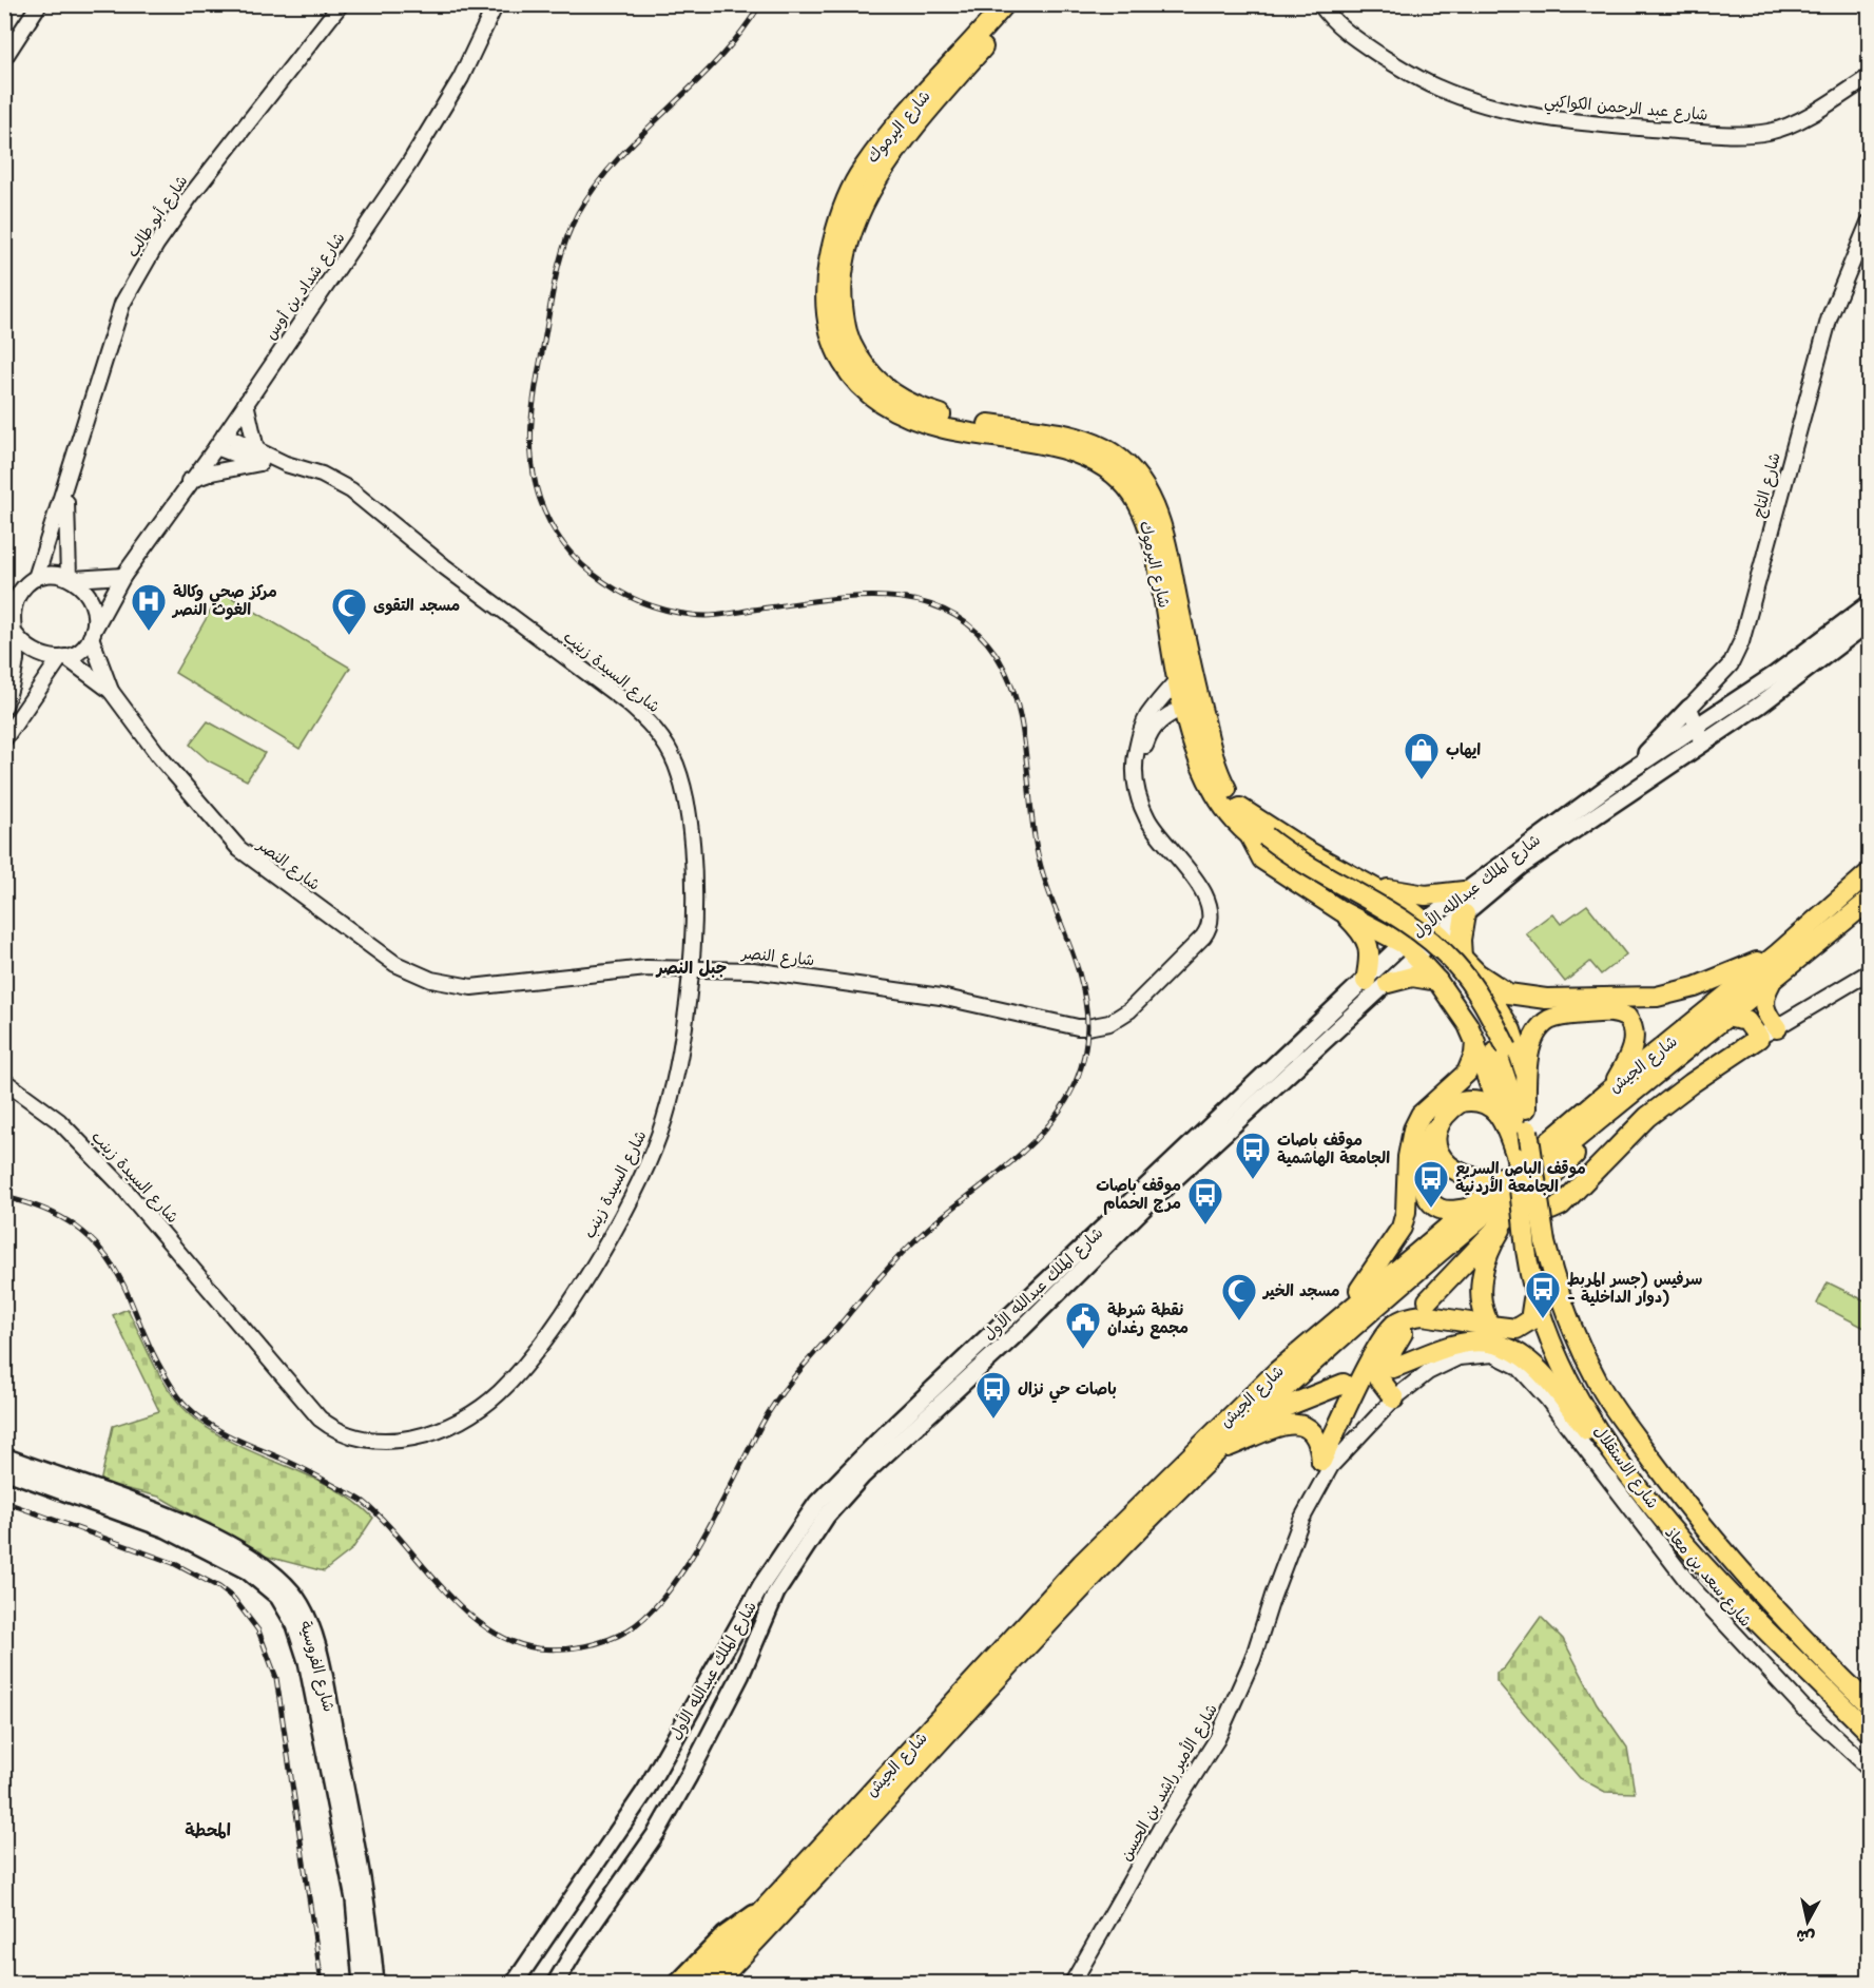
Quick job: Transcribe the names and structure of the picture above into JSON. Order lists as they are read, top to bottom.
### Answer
{
  "streets": {
    "highway": ["شارع اليرموك", "شارع الجيش", "شارع الاستقلال"],
    "main road": ["شارع الملك عبدالله الأول", "شارع الفروسية"],
    "street": [
      "شارع عبد الرحمن الكواكبي",
      "شارع أبو طالب",
      "شارع شداد بن أوس",
      "شارع التاج",
      "شارع السيدة زينب",
      "شارع النصر",
      "شارع سعد بن معاذ",
      "شارع الأمير راشد بن الحسن"
    ]
  },
  "crossings": [
    ["شارع اليرموك", "شارع النصر"],
    ["شارع اليرموك", "شارع الاستقلال"],
    ["شارع أبو طالب", "شارع شداد بن أوس"],
    ["شارع أبو طالب", "شارع النصر"],
    ["شارع شداد بن أوس", "شارع السيدة زينب"],
    ["شارع شداد بن أوس", "شارع النصر"],
    ["شارع السيدة زينب", "شارع النصر"],
    ["شارع سعد بن معاذ", "شارع الأمير راشد بن الحسن"]
  ],
  "districts": ["جبل النصر", "المحطة"],
  "places": {
    "hospital": ["مركز صحي وكالة الغوث النصر"],
    "mosque": ["مسجد التقوى", "مسجد الخير"],
    "shop": ["ايهاب"],
    "bus stop": [
      "موقف باصات الجامعة الهاشمية",
      "موقف الباص السريع الجامعة الأردنية",
      "موقف باصات مرج الحمام",
      "سرفيس (جسر المربط - دوار الداخلية)",
      "باصات حي نزال"
    ],
    "public building": ["نقطة شرطة مجمع رغدان"]
  },
  "north": "bottom"
}
